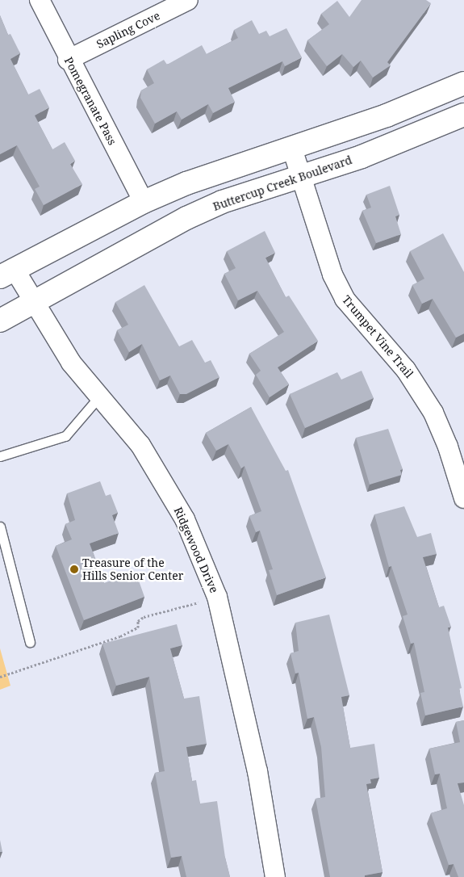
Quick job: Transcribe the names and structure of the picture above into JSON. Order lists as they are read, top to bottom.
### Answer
{
  "streets": {
    "street": [
      "Sapling Cove",
      "Pomegranate Pass",
      "Buttercup Creek Boulevard",
      "Trumpet Vine Trail",
      "Ridgewood Drive"
    ]
  },
  "crossings": [
    ["Sapling Cove", "Pomegranate Pass"],
    ["Buttercup Creek Boulevard", "Trumpet Vine Trail"],
    ["Buttercup Creek Boulevard", "Ridgewood Drive"]
  ],
  "places": ["Treasure of the Hills Senior Center"]
}
